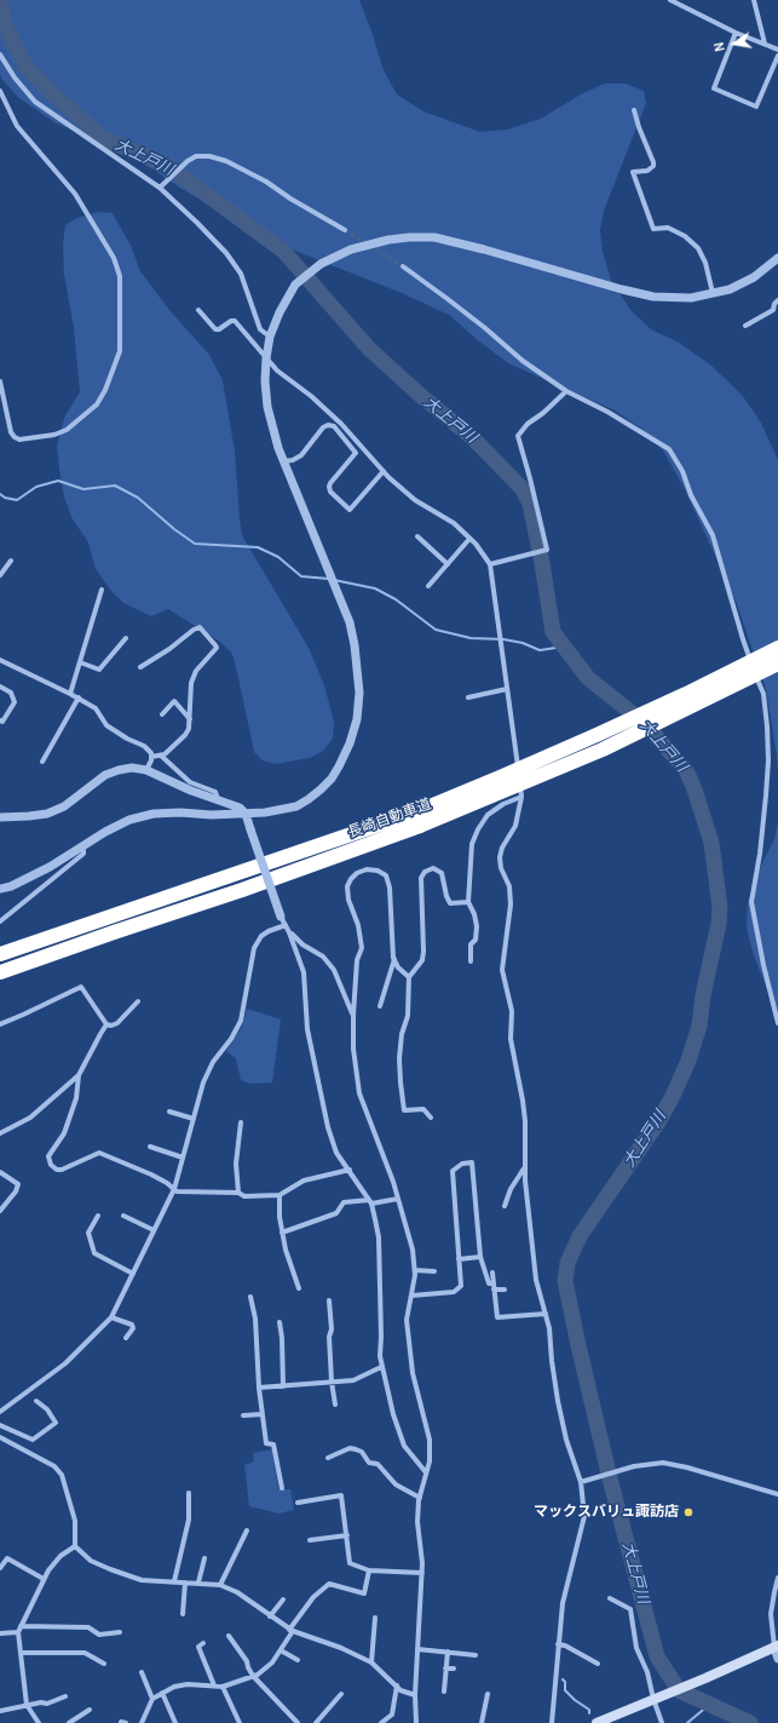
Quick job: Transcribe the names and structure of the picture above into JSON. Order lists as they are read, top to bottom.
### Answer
{
  "streets": {
    "highway": ["長崎自動車道"]
  },
  "water": ["大上戸川"],
  "places": ["マックスバリュ諏訪店"],
  "north": "left"
}
